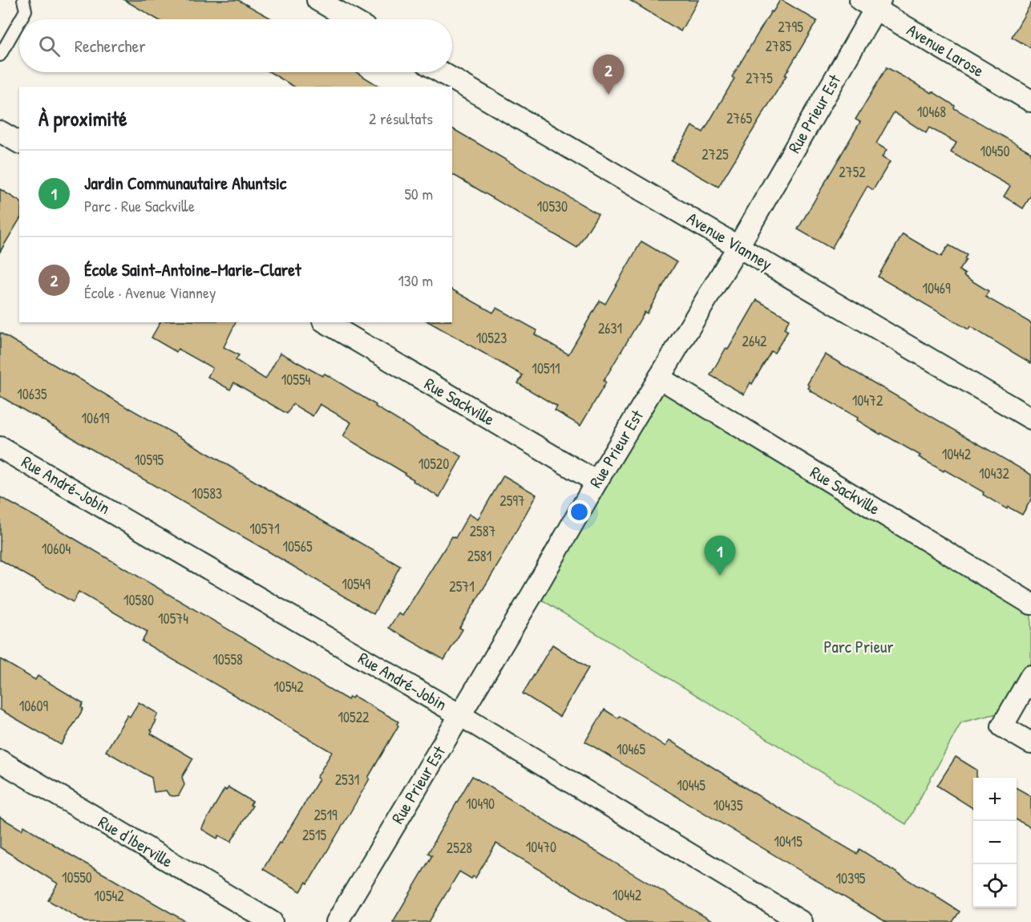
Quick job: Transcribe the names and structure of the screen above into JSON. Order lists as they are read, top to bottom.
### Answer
{
  "streets": {
    "street": [
      "Avenue Larose",
      "Rue Prieur Est",
      "Avenue Vianney",
      "Rue Sackville",
      "Rue André-Jobin",
      "Rue d'Iberville"
    ]
  },
  "crossings": [
    ["Avenue Larose", "Rue Prieur Est"],
    ["Rue Prieur Est", "Avenue Vianney"],
    ["Rue Prieur Est", "Rue Sackville"],
    ["Rue Prieur Est", "Rue André-Jobin"]
  ],
  "parks": ["Parc Prieur"],
  "house_numbers": [
    "2795",
    "2785",
    "2775",
    "10468",
    "2765",
    "10450",
    "2725",
    "2752",
    "10530",
    "10469",
    "2631",
    "10523",
    "2642",
    "10511",
    "10554",
    "10635",
    "10472",
    "10619",
    "10442",
    "10595",
    "10520",
    "10432",
    "10583",
    "2597",
    "10571",
    "2587",
    "10565",
    "10604",
    "2581",
    "10549",
    "2571",
    "10580",
    "10574",
    "10558",
    "10542",
    "10609",
    "10522",
    "10465",
    "2531",
    "10445",
    "10490",
    "10435",
    "2519",
    "2515",
    "10415",
    "10470",
    "2528",
    "10550",
    "10395",
    "10442",
    "10542"
  ],
  "page": {
    "search": "Rechercher",
    "pins": ["2", "1"],
    "heading": ["À proximité", "2 résultats"],
    "list": [
      {
        "mark": "1",
        "name": "Jardin Communautaire Ahuntsic",
        "note": "Parc · Rue Sackville",
        "value": "50 m"
      },
      {
        "mark": "2",
        "name": "École Saint-Antoine-Marie-Claret",
        "note": "École · Avenue Vianney",
        "value": "130 m"
      }
    ],
    "map_buttons": ["+", "−"]
  }
}
